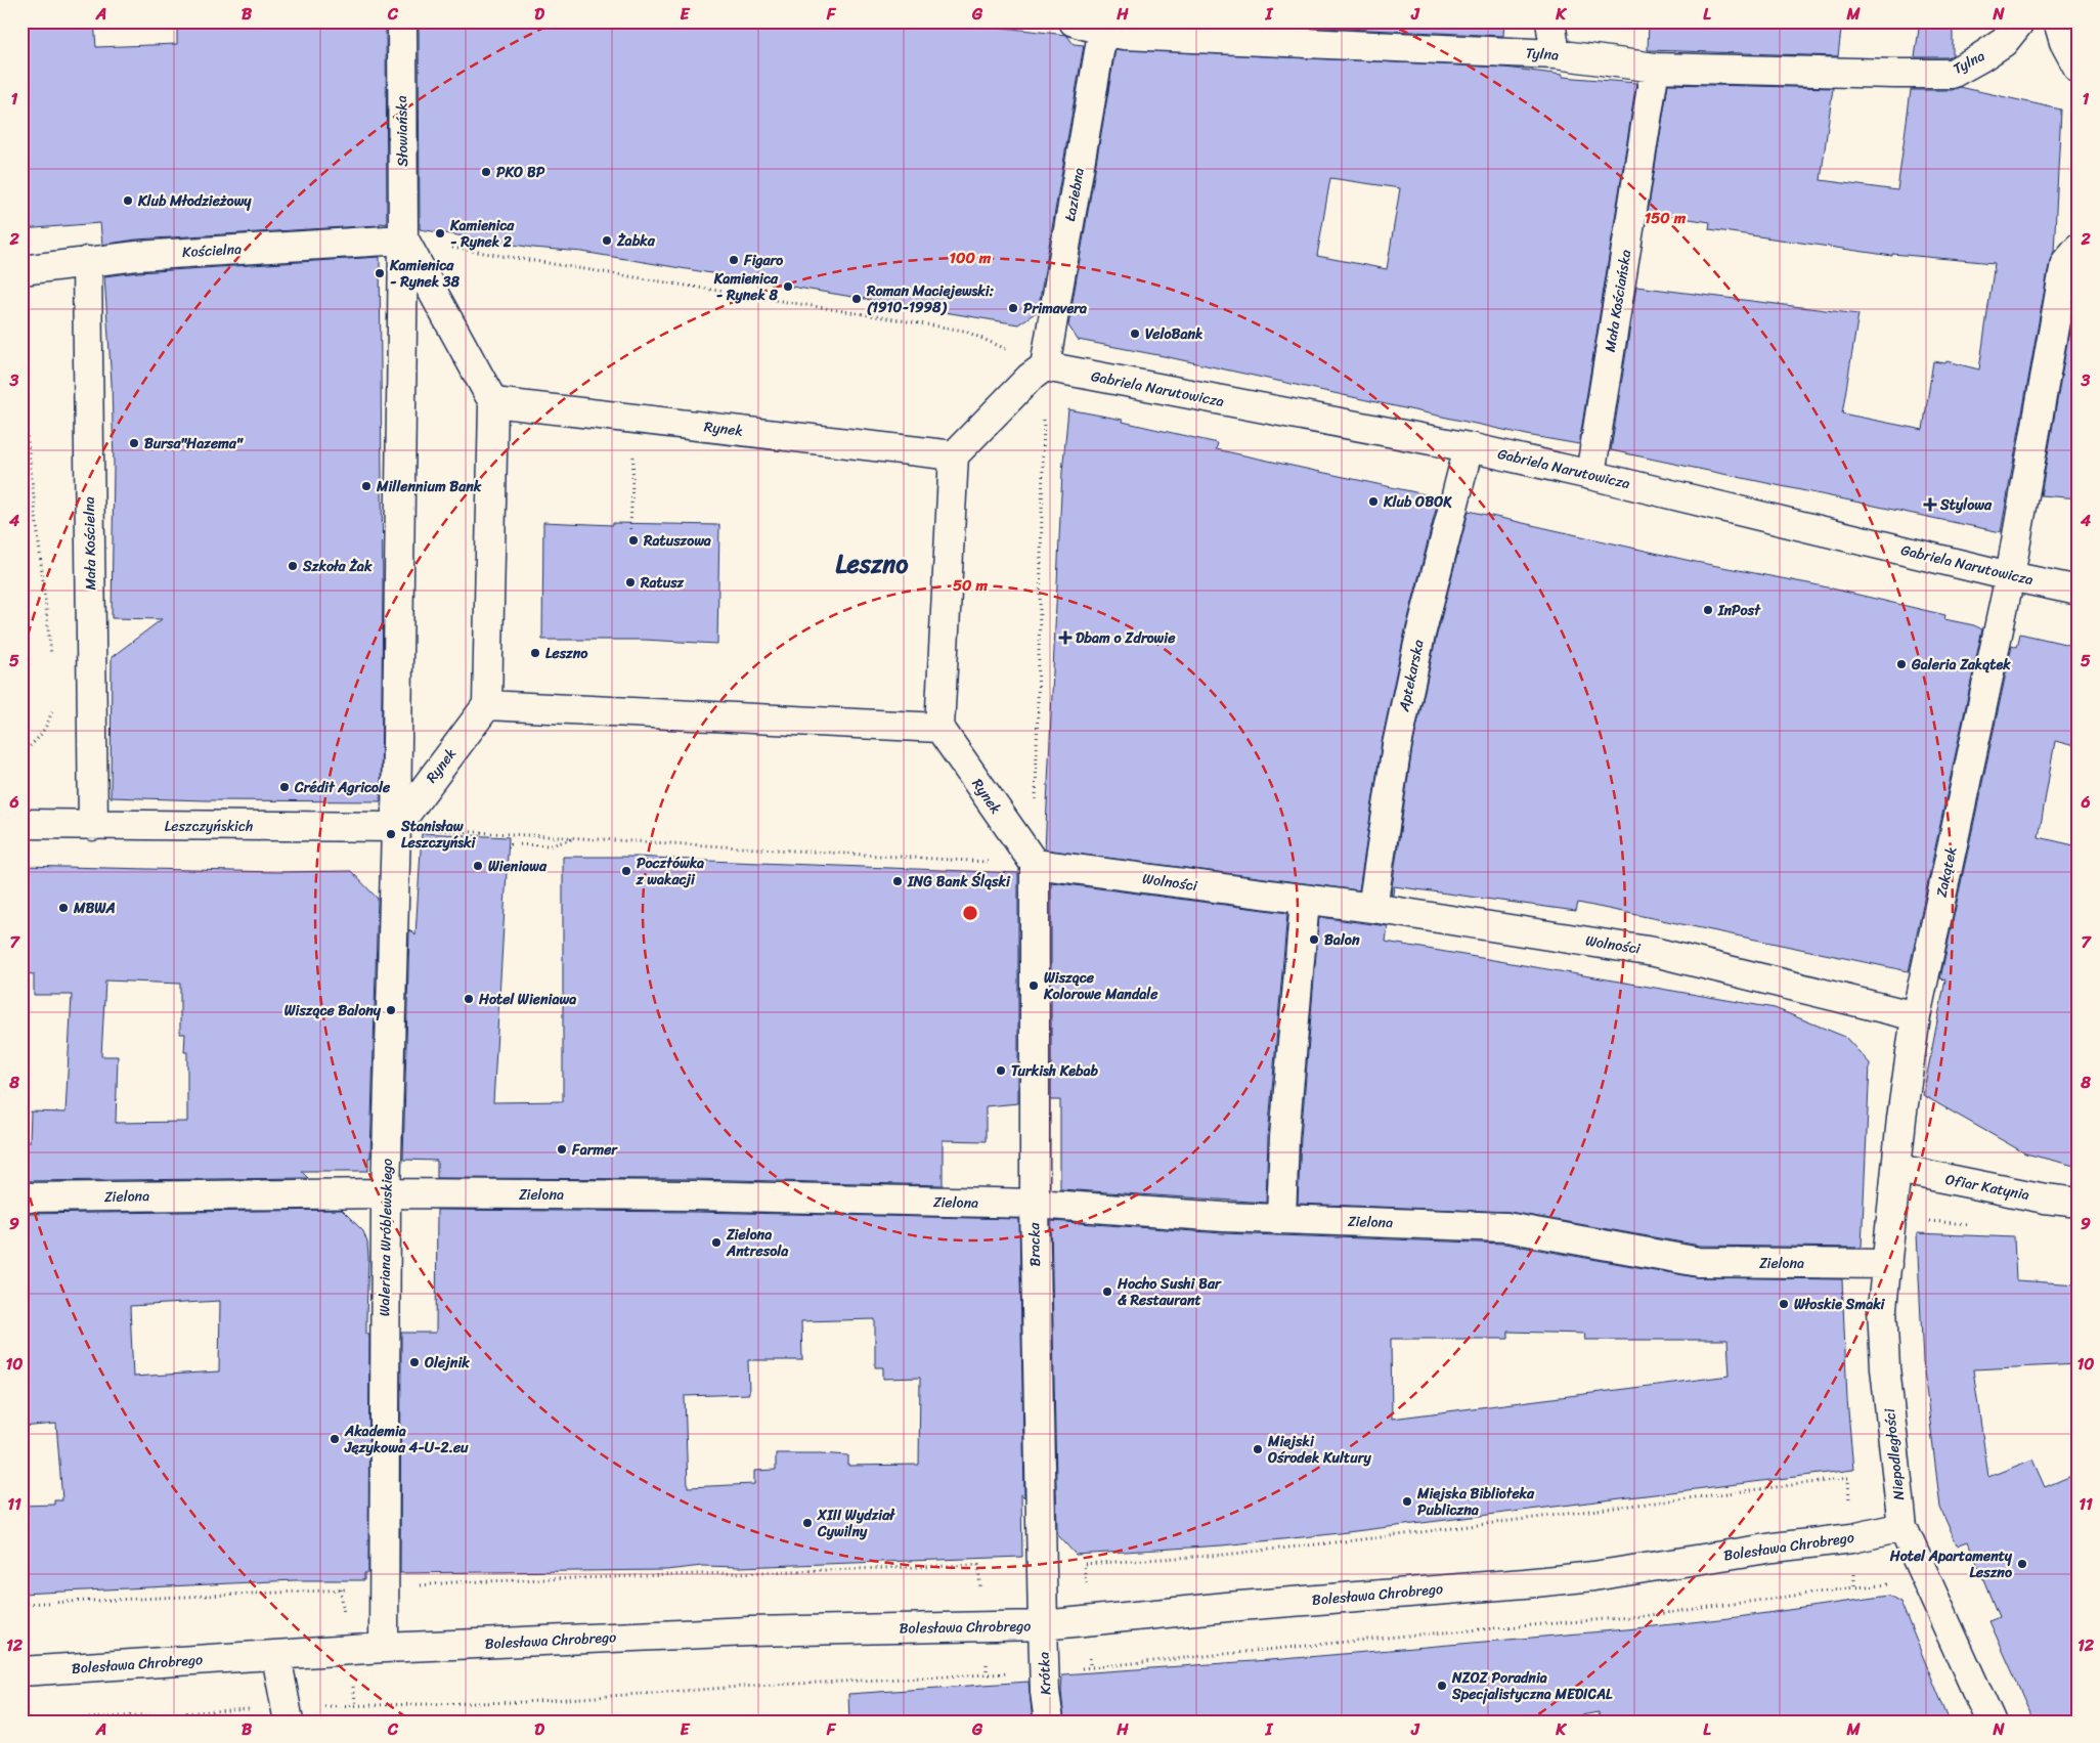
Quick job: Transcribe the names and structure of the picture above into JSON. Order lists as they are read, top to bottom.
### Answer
{
  "streets": {
    "street": [
      "Tylna",
      "Słowiańska",
      "Łaziebna",
      "Kościelna",
      "Mała Kościańska",
      "Gabriela Narutowicza",
      "Rynek",
      "Mała Kościelna",
      "Aptekarska",
      "Leszczyńskich",
      "Zakątek",
      "Wolności",
      "Ofiar Katynia",
      "Zielona",
      "Waleriana Wróblewskiego",
      "Bracka",
      "Niepodległości",
      "Bolesława Chrobrego",
      "Krótka"
    ]
  },
  "crossings": [
    ["Tylna", "Łaziebna"],
    ["Tylna", "Mała Kościańska"],
    ["Słowiańska", "Kościelna"],
    ["Słowiańska", "Rynek"],
    ["Słowiańska", "Leszczyńskich"],
    ["Słowiańska", "Waleriana Wróblewskiego"],
    ["Łaziebna", "Gabriela Narutowicza"],
    ["Kościelna", "Mała Kościelna"],
    ["Mała Kościańska", "Gabriela Narutowicza"],
    ["Gabriela Narutowicza", "Aptekarska"],
    ["Gabriela Narutowicza", "Zakątek"],
    ["Rynek", "Leszczyńskich"],
    ["Rynek", "Wolności"],
    ["Rynek", "Waleriana Wróblewskiego"],
    ["Rynek", "Bracka"],
    ["Mała Kościelna", "Leszczyńskich"],
    ["Aptekarska", "Wolności"],
    ["Leszczyńskich", "Waleriana Wróblewskiego"],
    ["Zakątek", "Wolności"],
    ["Zakątek", "Ofiar Katynia"],
    ["Zakątek", "Niepodległości"],
    ["Wolności", "Bracka"],
    ["Ofiar Katynia", "Niepodległości"],
    ["Zielona", "Waleriana Wróblewskiego"],
    ["Zielona", "Bracka"],
    ["Zielona", "Niepodległości"],
    ["Waleriana Wróblewskiego", "Bolesława Chrobrego"],
    ["Bracka", "Bolesława Chrobrego"],
    ["Bracka", "Krótka"],
    ["Niepodległości", "Bolesława Chrobrego"],
    ["Bolesława Chrobrego", "Krótka"]
  ],
  "districts": ["Leszno"],
  "places": {
    "other": [
      "PKO BP",
      "Klub Młodzieżowy",
      "Kamienica - Rynek 2",
      "Żabka",
      "Figaro",
      "Kamienica - Rynek 38",
      "Kamienica - Rynek 8",
      "Roman Maciejewski: (1910-1998)",
      "Primavera",
      "VeloBank",
      "Bursa\"Hazema\"",
      "Millennium Bank",
      "Klub OBOK",
      "Ratuszowa",
      "Szkoła Żak",
      "Ratusz",
      "InPost",
      "Leszno",
      "Galeria Zakątek",
      "Crédit Agricole",
      "Stanisław Leszczyński",
      "Wieniawa",
      "Pocztówka z wakacji",
      "ING Bank Śląski",
      "MBWA",
      "Balon",
      "Wiszące Kolorowe Mandale",
      "Hotel Wieniawa",
      "Wiszące Balony",
      "Turkish Kebab",
      "Farmer",
      "Zielona Antresola",
      "Hocho Sushi Bar & Restaurant",
      "Włoskie Smaki",
      "Olejnik",
      "Akademia Językowa 4-U-2.eu",
      "Miejski Ośrodek Kultury",
      "Miejska Biblioteka Publiczna",
      "XIII Wydział Cywilny",
      "Hotel Apartamenty Leszno",
      "NZOZ Poradnia Specjalistyczna MEDICAL"
    ],
    "health": ["Stylowa", "Dbam o Zdrowie"]
  },
  "grid": {
    "columns": [
      "A",
      "B",
      "C",
      "D",
      "E",
      "F",
      "G",
      "H",
      "I",
      "J",
      "K",
      "L",
      "M",
      "N"
    ],
    "rows": [
      "1",
      "2",
      "3",
      "4",
      "5",
      "6",
      "7",
      "8",
      "9",
      "10",
      "11",
      "12"
    ]
  },
  "rings": ["150 m", "100 m", "50 m"]
}
